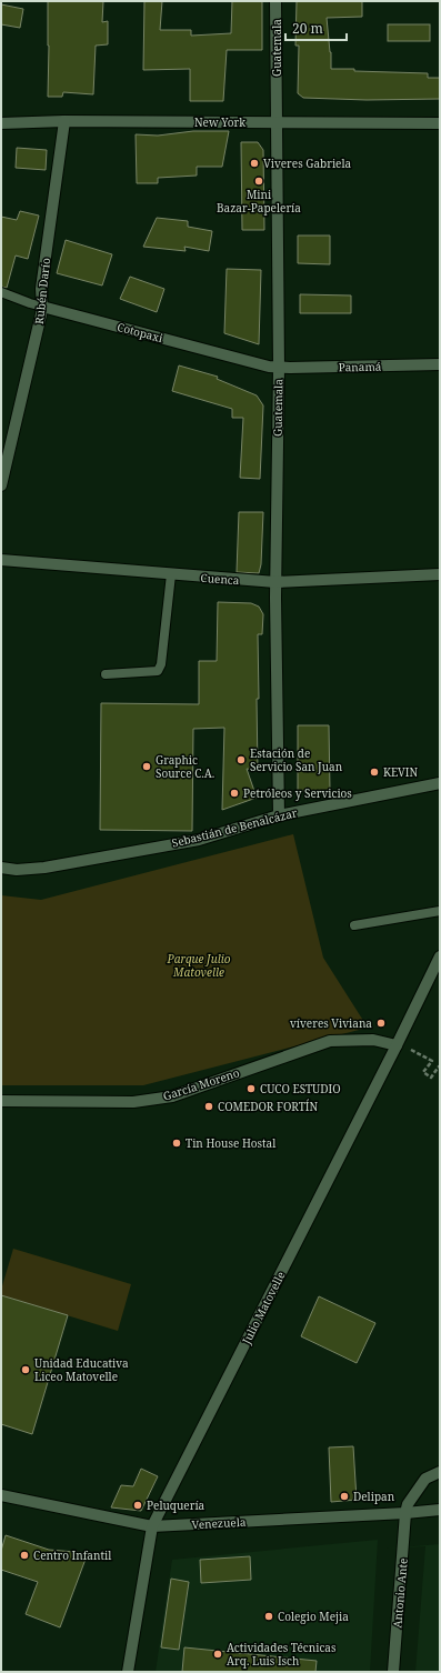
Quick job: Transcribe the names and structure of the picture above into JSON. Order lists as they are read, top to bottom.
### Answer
{
  "streets": {
    "street": [
      "Guatemala",
      "New York",
      "Rubén Darío",
      "Cotopaxi",
      "Panamá",
      "Cuenca",
      "Sebastián de Benalcázar",
      "García Moreno",
      "Julio Matovelle",
      "Venezuela",
      "Antonio Ante"
    ]
  },
  "crossings": [
    ["Guatemala", "New York"],
    ["Guatemala", "Cotopaxi"],
    ["Guatemala", "Panamá"],
    ["Guatemala", "Cuenca"],
    ["Guatemala", "Sebastián de Benalcázar"],
    ["New York", "Rubén Darío"],
    ["Rubén Darío", "Cotopaxi"],
    ["Cotopaxi", "Panamá"],
    ["García Moreno", "Julio Matovelle"],
    ["Julio Matovelle", "Venezuela"],
    ["Venezuela", "Antonio Ante"]
  ],
  "parks": ["Parque Julio Matovelle"],
  "places": [
    "Viveres Gabriela",
    "Mini Bazar-Papelería",
    "Estación de Servicio San Juan",
    "Graphic Source C.A.",
    "KEVIN",
    "Petróleos y Servicios",
    "víveres Viviana",
    "CUCO ESTUDIO",
    "COMEDOR FORTÍN",
    "Tin House Hostal",
    "Unidad Educativa Liceo Matovelle",
    "Delipan",
    "Peluquería",
    "Centro Infantil",
    "Colegio Mejia",
    "Actividades Técnicas Arq. Luis Isch"
  ],
  "scale_bar": "20 m"
}
